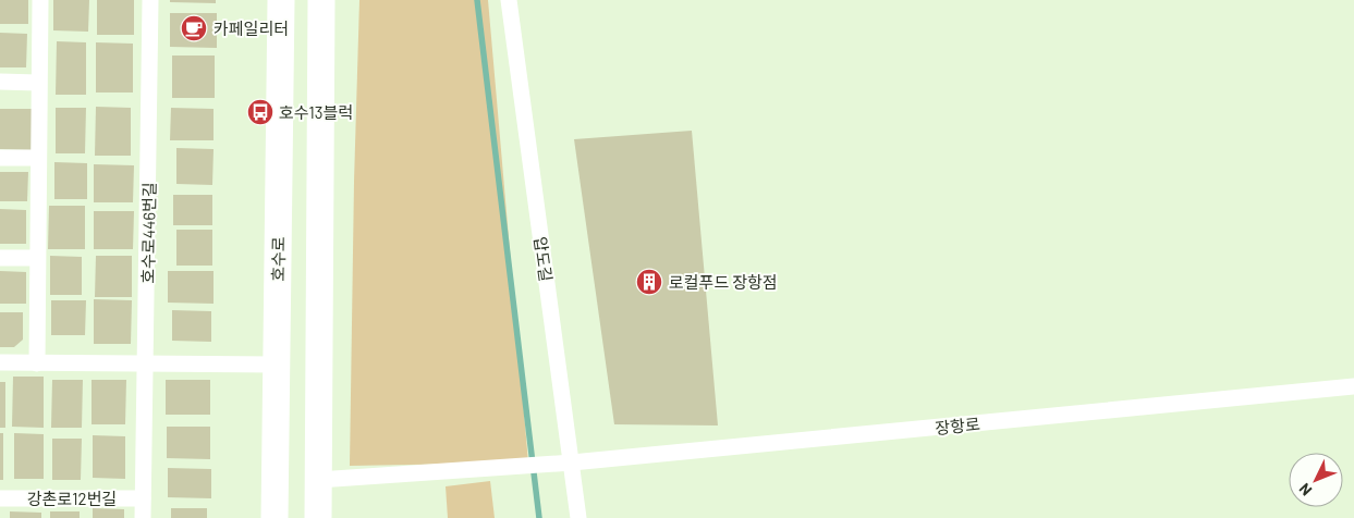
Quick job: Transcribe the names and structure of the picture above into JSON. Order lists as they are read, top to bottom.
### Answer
{
  "streets": {
    "main road": ["호수로"],
    "street": [
      "호수로446번길",
      "압도길",
      "장항로",
      "강촌로12번길"
    ]
  },
  "crossings": [
    ["호수로446번길", "강촌로12번길"],
    ["압도길", "장항로"]
  ],
  "places": {
    "cafe": ["카페일리터"],
    "bus stop": ["호수13블럭"],
    "building": ["로컬푸드 장항점"]
  },
  "north": "bottom left"
}
